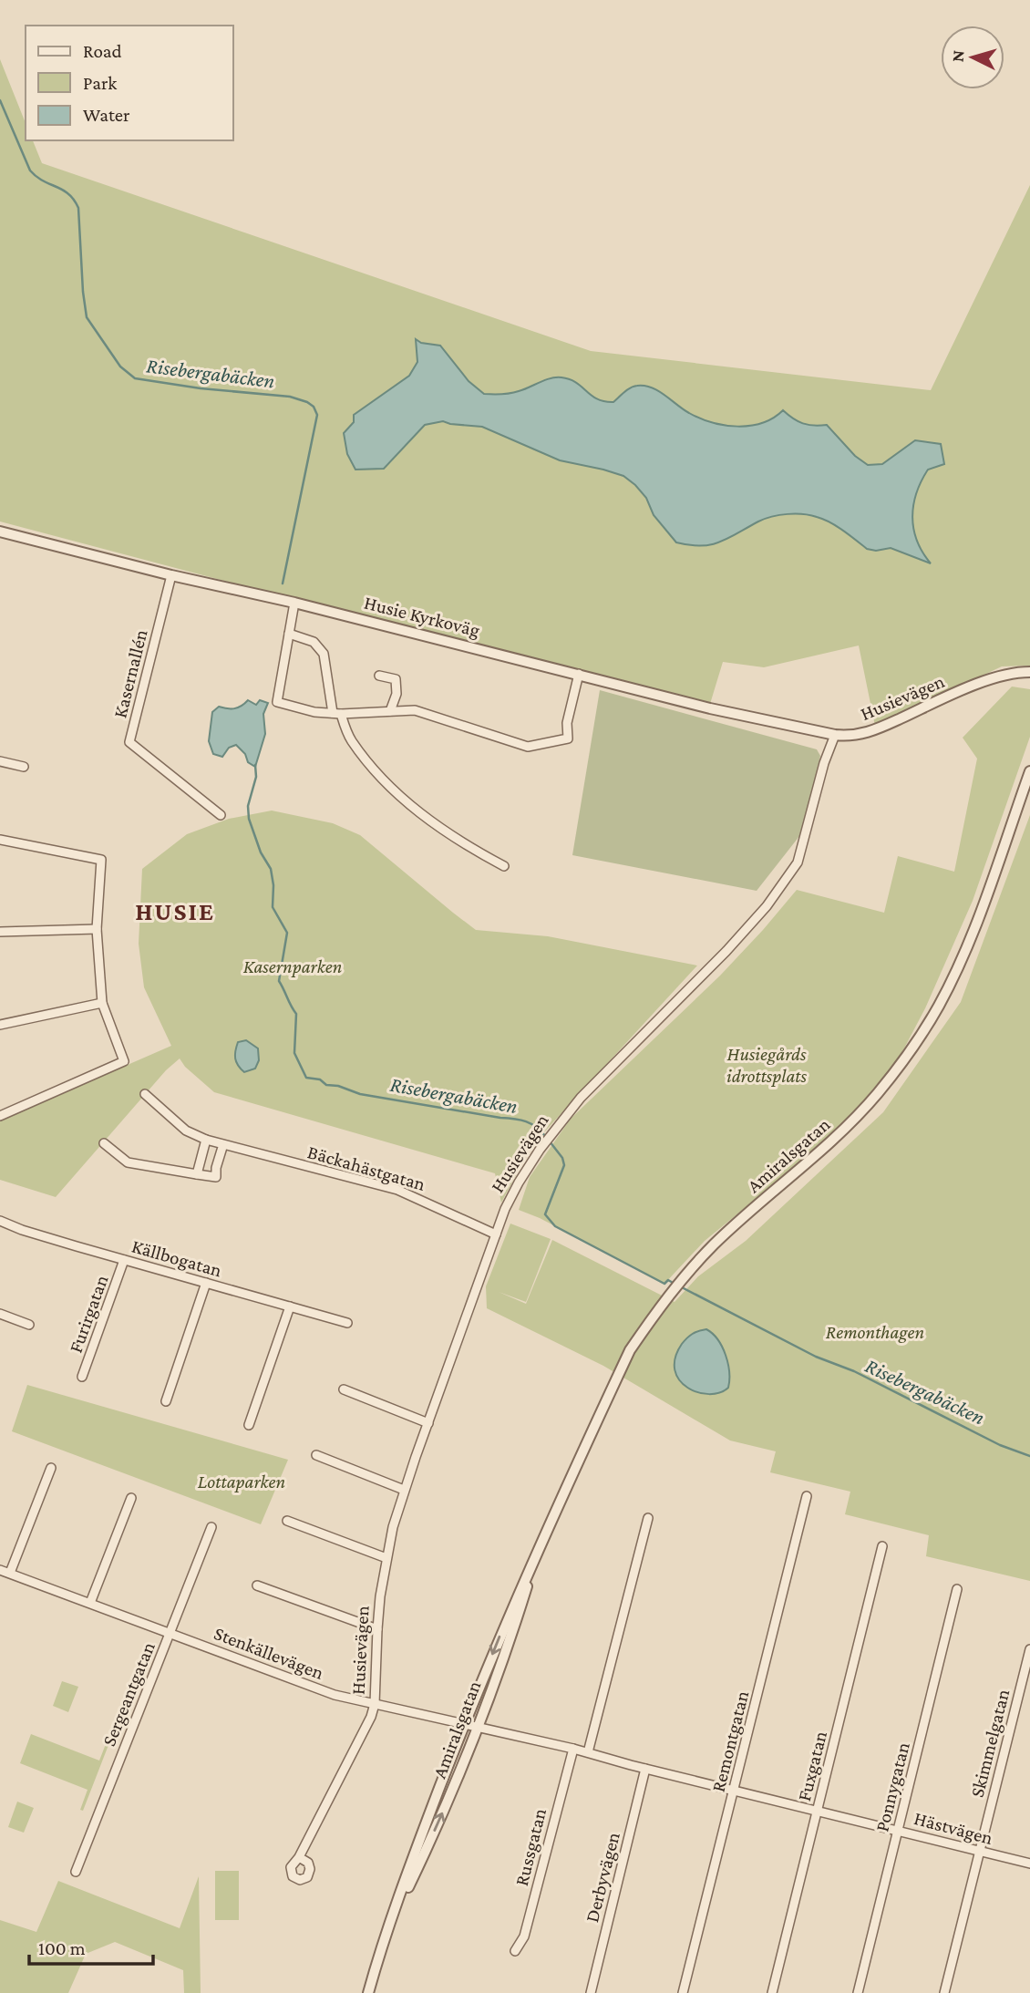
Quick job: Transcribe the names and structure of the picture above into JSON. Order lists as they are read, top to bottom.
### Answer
{
  "streets": {
    "street": [
      "Husie Kyrkoväg",
      "Kasernallén",
      "Husievägen",
      "Amiralsgatan",
      "Bäckahästgatan",
      "Källbogatan",
      "Furirgatan",
      "Stenkällevägen",
      "Sergeantgatan",
      "Remontgatan",
      "Skimmelgatan",
      "Fuxgatan",
      "Ponnygatan",
      "Hästvägen",
      "Russgatan",
      "Derbyvägen"
    ]
  },
  "crossings": [
    ["Husie Kyrkoväg", "Kasernallén"],
    ["Husie Kyrkoväg", "Husievägen"],
    ["Husievägen", "Bäckahästgatan"],
    ["Husievägen", "Stenkällevägen"],
    ["Amiralsgatan", "Stenkällevägen"],
    ["Källbogatan", "Furirgatan"],
    ["Stenkällevägen", "Sergeantgatan"],
    ["Stenkällevägen", "Hästvägen"],
    ["Stenkällevägen", "Russgatan"],
    ["Stenkällevägen", "Derbyvägen"],
    ["Remontgatan", "Hästvägen"],
    ["Skimmelgatan", "Hästvägen"],
    ["Fuxgatan", "Hästvägen"],
    ["Ponnygatan", "Hästvägen"],
    ["Hästvägen", "Derbyvägen"]
  ],
  "districts": ["HUSIE"],
  "water": ["Risebergabäcken"],
  "parks": [
    "Kasernparken",
    "Husiegårds idrottsplats",
    "Remonthagen",
    "Lottaparken"
  ],
  "legend": ["Road", "Park", "Water"],
  "scale_bar": "100 m",
  "north": "left"
}
